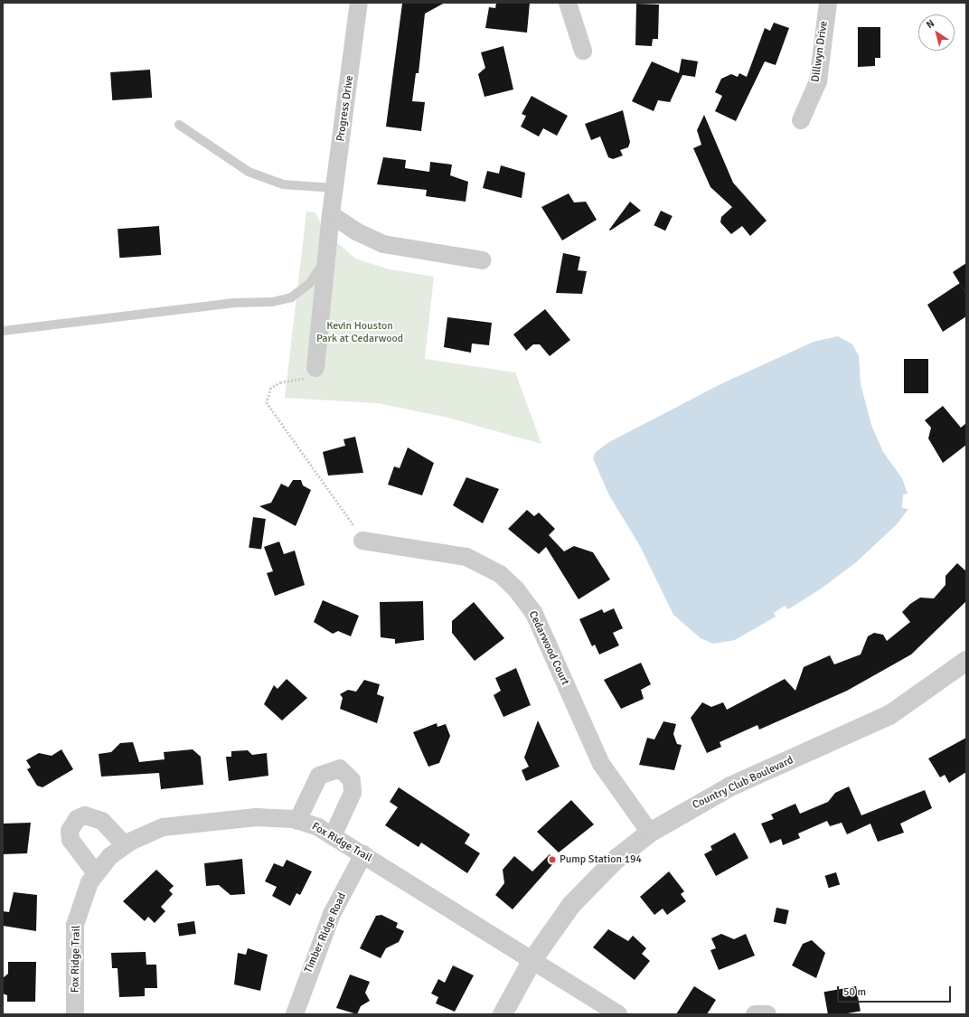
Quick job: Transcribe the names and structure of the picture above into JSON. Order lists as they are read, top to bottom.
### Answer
{
  "streets": {
    "street": [
      "Dillwyn Drive",
      "Progress Drive",
      "Cedarwood Court",
      "Country Club Boulevard",
      "Fox Ridge Trail",
      "Timber Ridge Road"
    ]
  },
  "crossings": [
    ["Cedarwood Court", "Country Club Boulevard"],
    ["Country Club Boulevard", "Fox Ridge Trail"],
    ["Fox Ridge Trail", "Timber Ridge Road"]
  ],
  "parks": ["Kevin Houston Park at Cedarwood"],
  "places": ["Pump Station 194"],
  "scale_bar": "50 m",
  "north": "top left"
}
